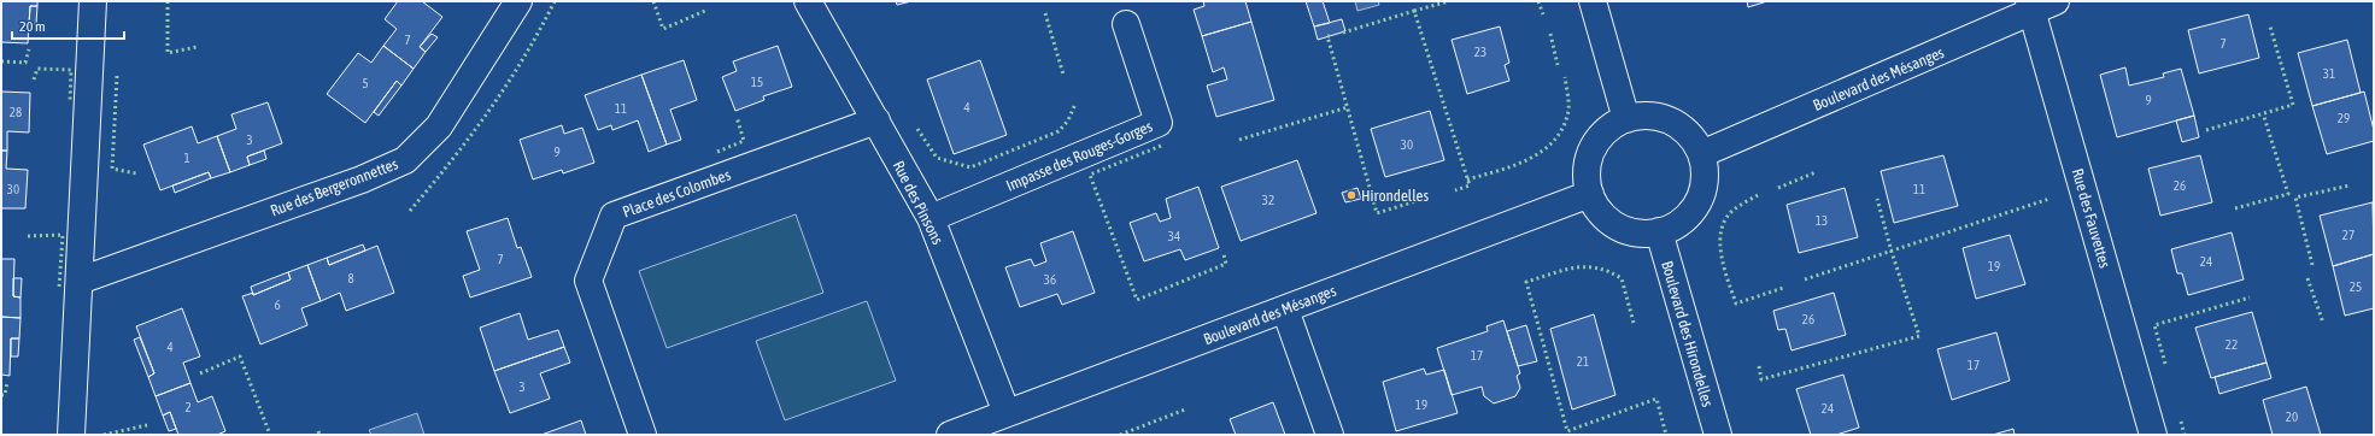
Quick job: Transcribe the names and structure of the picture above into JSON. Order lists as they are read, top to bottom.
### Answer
{
  "streets": {
    "street": [
      "Boulevard des Mésanges",
      "Impasse des Rouges-Gorges",
      "Rue des Bergeronnettes",
      "Place des Colombes",
      "Rue des Pinsons",
      "Rue des Fauvettes",
      "Boulevard des Hirondelles"
    ]
  },
  "crossings": [
    ["Boulevard des Mésanges", "Rue des Pinsons"],
    ["Boulevard des Mésanges", "Rue des Fauvettes"],
    ["Boulevard des Mésanges", "Boulevard des Hirondelles"],
    ["Impasse des Rouges-Gorges", "Rue des Pinsons"],
    ["Place des Colombes", "Rue des Pinsons"]
  ],
  "places": ["Hirondelles"],
  "house_numbers": [
    "7",
    "7",
    "23",
    "31",
    "15",
    "5",
    "9",
    "4",
    "11",
    "28",
    "29",
    "3",
    "30",
    "9",
    "1",
    "26",
    "30",
    "11",
    "32",
    "13",
    "27",
    "34",
    "7",
    "24",
    "19",
    "8",
    "36",
    "25",
    "6",
    "26",
    "22",
    "4",
    "17",
    "21",
    "17",
    "3",
    "19",
    "2",
    "24",
    "20"
  ],
  "scale_bar": "20 m"
}
